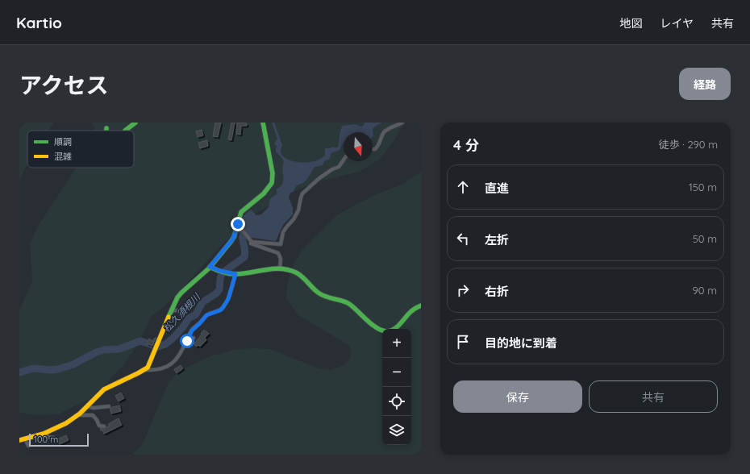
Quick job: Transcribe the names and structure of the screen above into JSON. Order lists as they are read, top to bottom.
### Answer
{
  "water": ["松久須根川"],
  "legend": ["順調", "混雑"],
  "scale_bar": "100 m",
  "north": "bottom",
  "page": {
    "header": "Kartio",
    "nav": ["地図", "レイヤ", "共有"],
    "title": "アクセス",
    "buttons": [
      "経路",
      ["保存", "共有"]
    ],
    "heading": ["4 分", "徒歩 · 290 m"],
    "list": [
      ["直進", "150 m"],
      ["左折", "50 m"],
      ["右折", "90 m"],
      "目的地に到着"
    ],
    "map_buttons": ["+", "−"],
    "scale": "100 m"
  }
}
